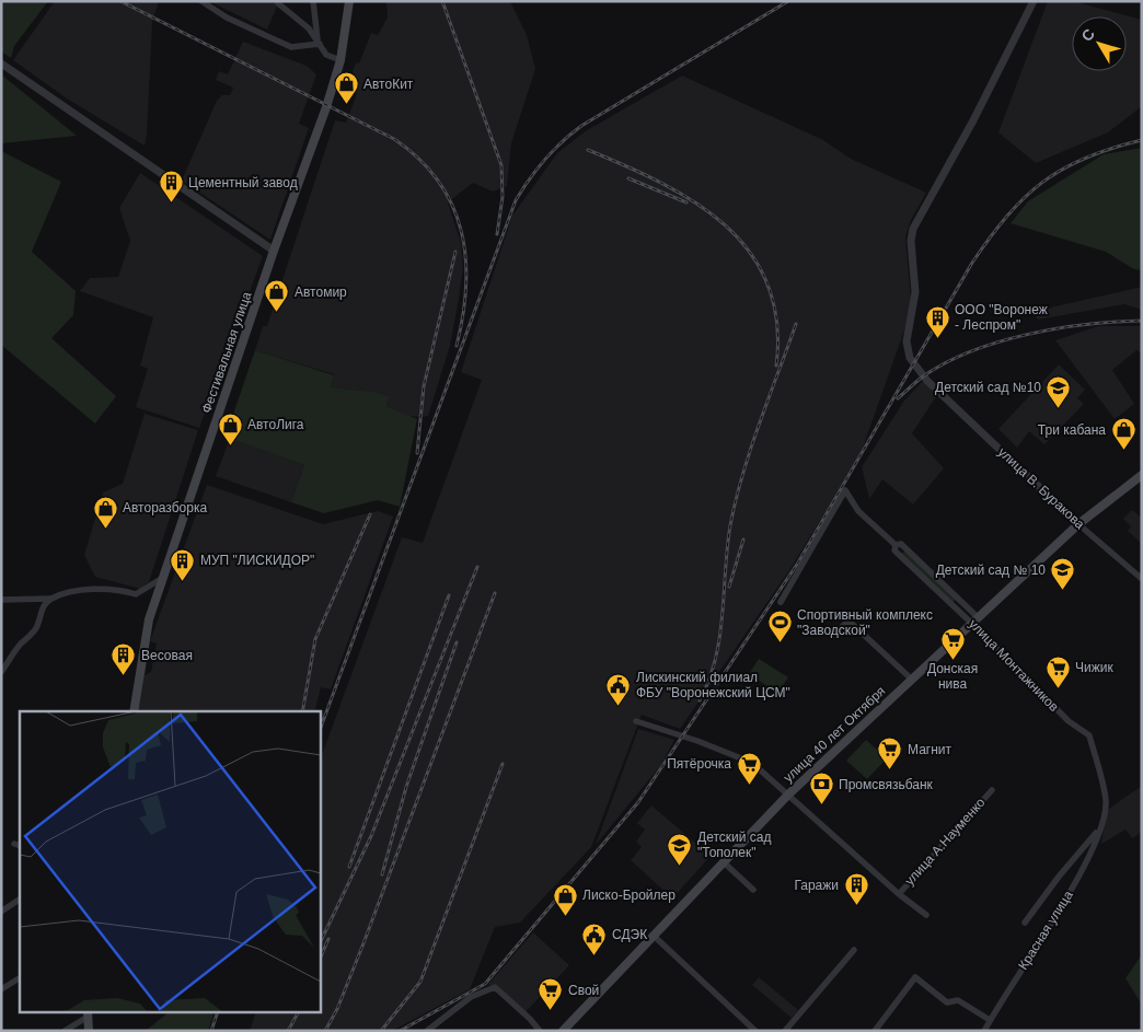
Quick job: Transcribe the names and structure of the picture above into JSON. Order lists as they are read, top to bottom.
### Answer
{
  "streets": {
    "main road": ["Фестивальная улица", "улица 40 лет Октября"],
    "street": [
      "улица В. Буракова",
      "улица Монтажников",
      "улица А.Науменко",
      "Красная улица"
    ]
  },
  "crossings": [
    ["улица В. Буракова", "улица 40 лет Октября"],
    ["улица Монтажников", "улица 40 лет Октября"],
    ["улица Монтажников", "Красная улица"]
  ],
  "places": {
    "shop": [
      "АвтоКит",
      "Автомир",
      "АвтоЛига",
      "Три кабана",
      "Авторазборка",
      "Лиско-Бройлер"
    ],
    "building": [
      "Цементный завод",
      "ООО \"Воронеж - Леспром\"",
      "МУП \"ЛИСКИДОР\"",
      "Весовая",
      "Гаражи"
    ],
    "school or university": ["Детский сад №10", "Детский сад № 10", "Детский сад \"Тополек\""],
    "sports": ["Спортивный комплекс \"Заводской\""],
    "supermarket": [
      "Донская нива",
      "Чижик",
      "Магнит",
      "Пятёрочка",
      "Свой"
    ],
    "public building": ["Лискинский филиал ФБУ \"Воронежский ЦСМ\"", "СДЭК"],
    "bank": ["Промсвязьбанк"]
  },
  "north": "top left"
}
